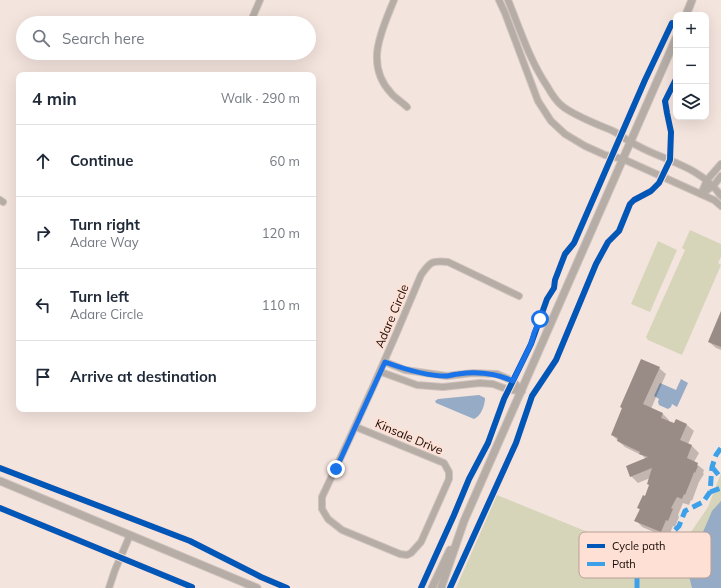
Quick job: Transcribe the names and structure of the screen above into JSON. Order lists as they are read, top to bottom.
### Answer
{
  "streets": {
    "street": ["Adare Circle", "Kinsale Drive"]
  },
  "crossings": [
    ["Adare Circle", "Kinsale Drive"]
  ],
  "legend": ["Cycle path", "Path"],
  "page": {
    "map_buttons": ["+", "−"],
    "search": "Search here",
    "heading": ["4 min", "Walk · 290 m"],
    "list": [
      ["Continue", "60 m"],
      ["Turn right", "Adare Way", "120 m"],
      ["Turn left", "Adare Circle", "110 m"],
      "Arrive at destination"
    ]
  }
}
